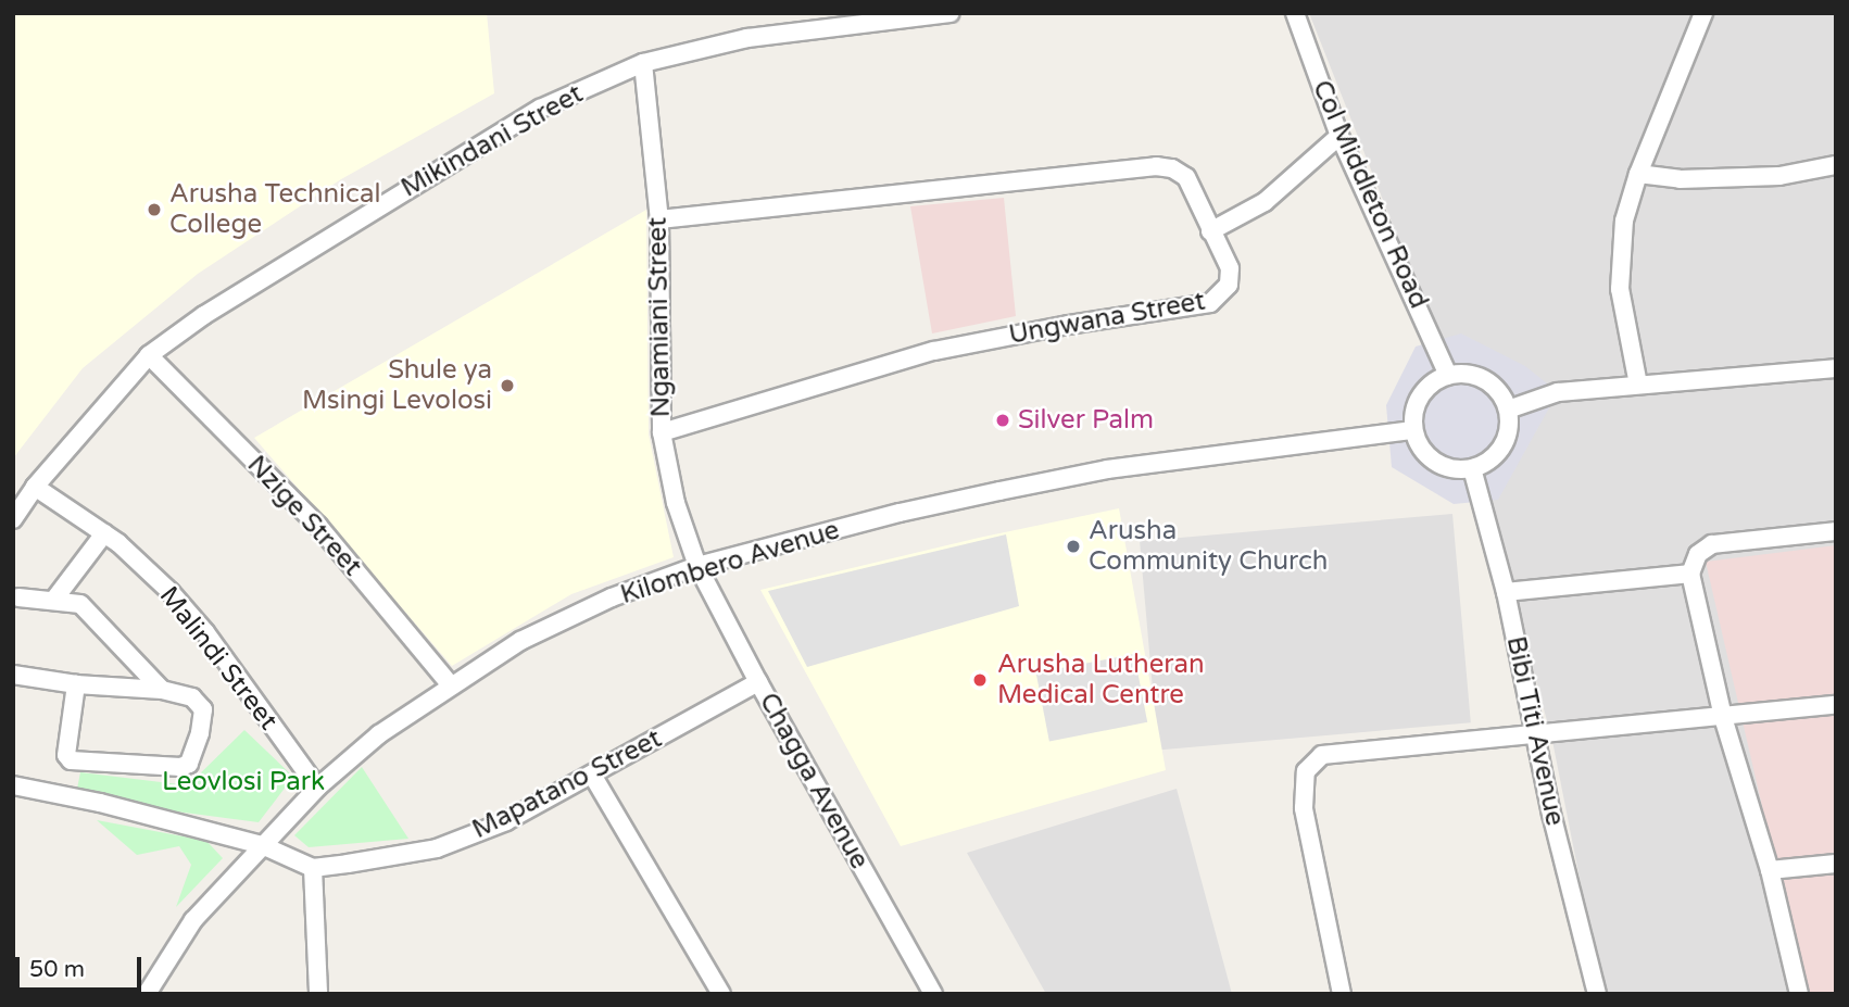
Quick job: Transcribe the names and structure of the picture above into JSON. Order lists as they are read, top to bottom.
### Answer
{
  "streets": {
    "street": [
      "Mikindani Street",
      "Col Middleton Road",
      "Ngamiani Street",
      "Ungwana Street",
      "Nzige Street",
      "Kilombero Avenue",
      "Malindi Street",
      "Bibi Titi Avenue",
      "Chagga Avenue",
      "Mapatano Street"
    ]
  },
  "crossings": [
    ["Mikindani Street", "Ngamiani Street"],
    ["Mikindani Street", "Nzige Street"],
    ["Mikindani Street", "Malindi Street"],
    ["Col Middleton Road", "Kilombero Avenue"],
    ["Col Middleton Road", "Bibi Titi Avenue"],
    ["Ngamiani Street", "Ungwana Street"],
    ["Ngamiani Street", "Kilombero Avenue"],
    ["Ngamiani Street", "Chagga Avenue"],
    ["Nzige Street", "Kilombero Avenue"],
    ["Kilombero Avenue", "Malindi Street"],
    ["Kilombero Avenue", "Bibi Titi Avenue"],
    ["Kilombero Avenue", "Chagga Avenue"],
    ["Chagga Avenue", "Mapatano Street"]
  ],
  "parks": ["Leovlosi Park"],
  "places": [
    "Arusha Technical College",
    "Shule ya Msingi Levolosi",
    "Silver Palm",
    "Arusha Community Church",
    "Arusha Lutheran Medical Centre"
  ],
  "scale_bar": "50 m"
}
